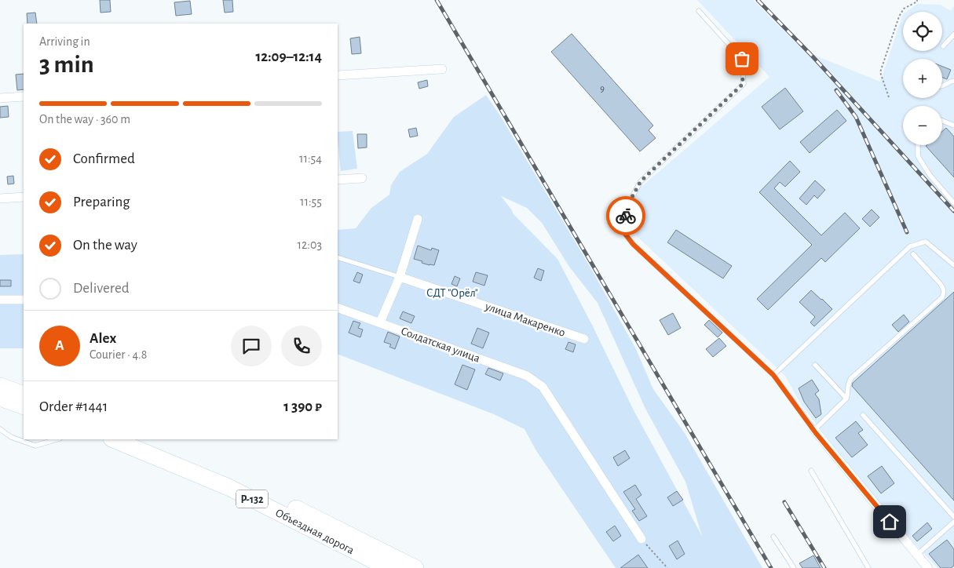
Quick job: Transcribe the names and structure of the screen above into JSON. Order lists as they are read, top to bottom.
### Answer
{
  "streets": {
    "highway": ["Р-132", "Объездная дорога"],
    "street": ["улица Макаренко", "Солдатская улица"]
  },
  "parks": ["СДТ \"Орёл\""],
  "house_numbers": ["9"],
  "page": {
    "map_buttons": ["+", "−"],
    "heading": ["3 min", "Arriving in", "12:09–12:14"],
    "panel": [
      "Alex",
      "Courier · 4.8",
      "Order #1441",
      "1 390 ₽"
    ],
    "bar": "On the way · 360 m",
    "list": [
      ["Confirmed", "11:54"],
      ["Preparing", "11:55"],
      ["On the way", "12:03"],
      "Delivered"
    ],
    "round": "A"
  }
}
